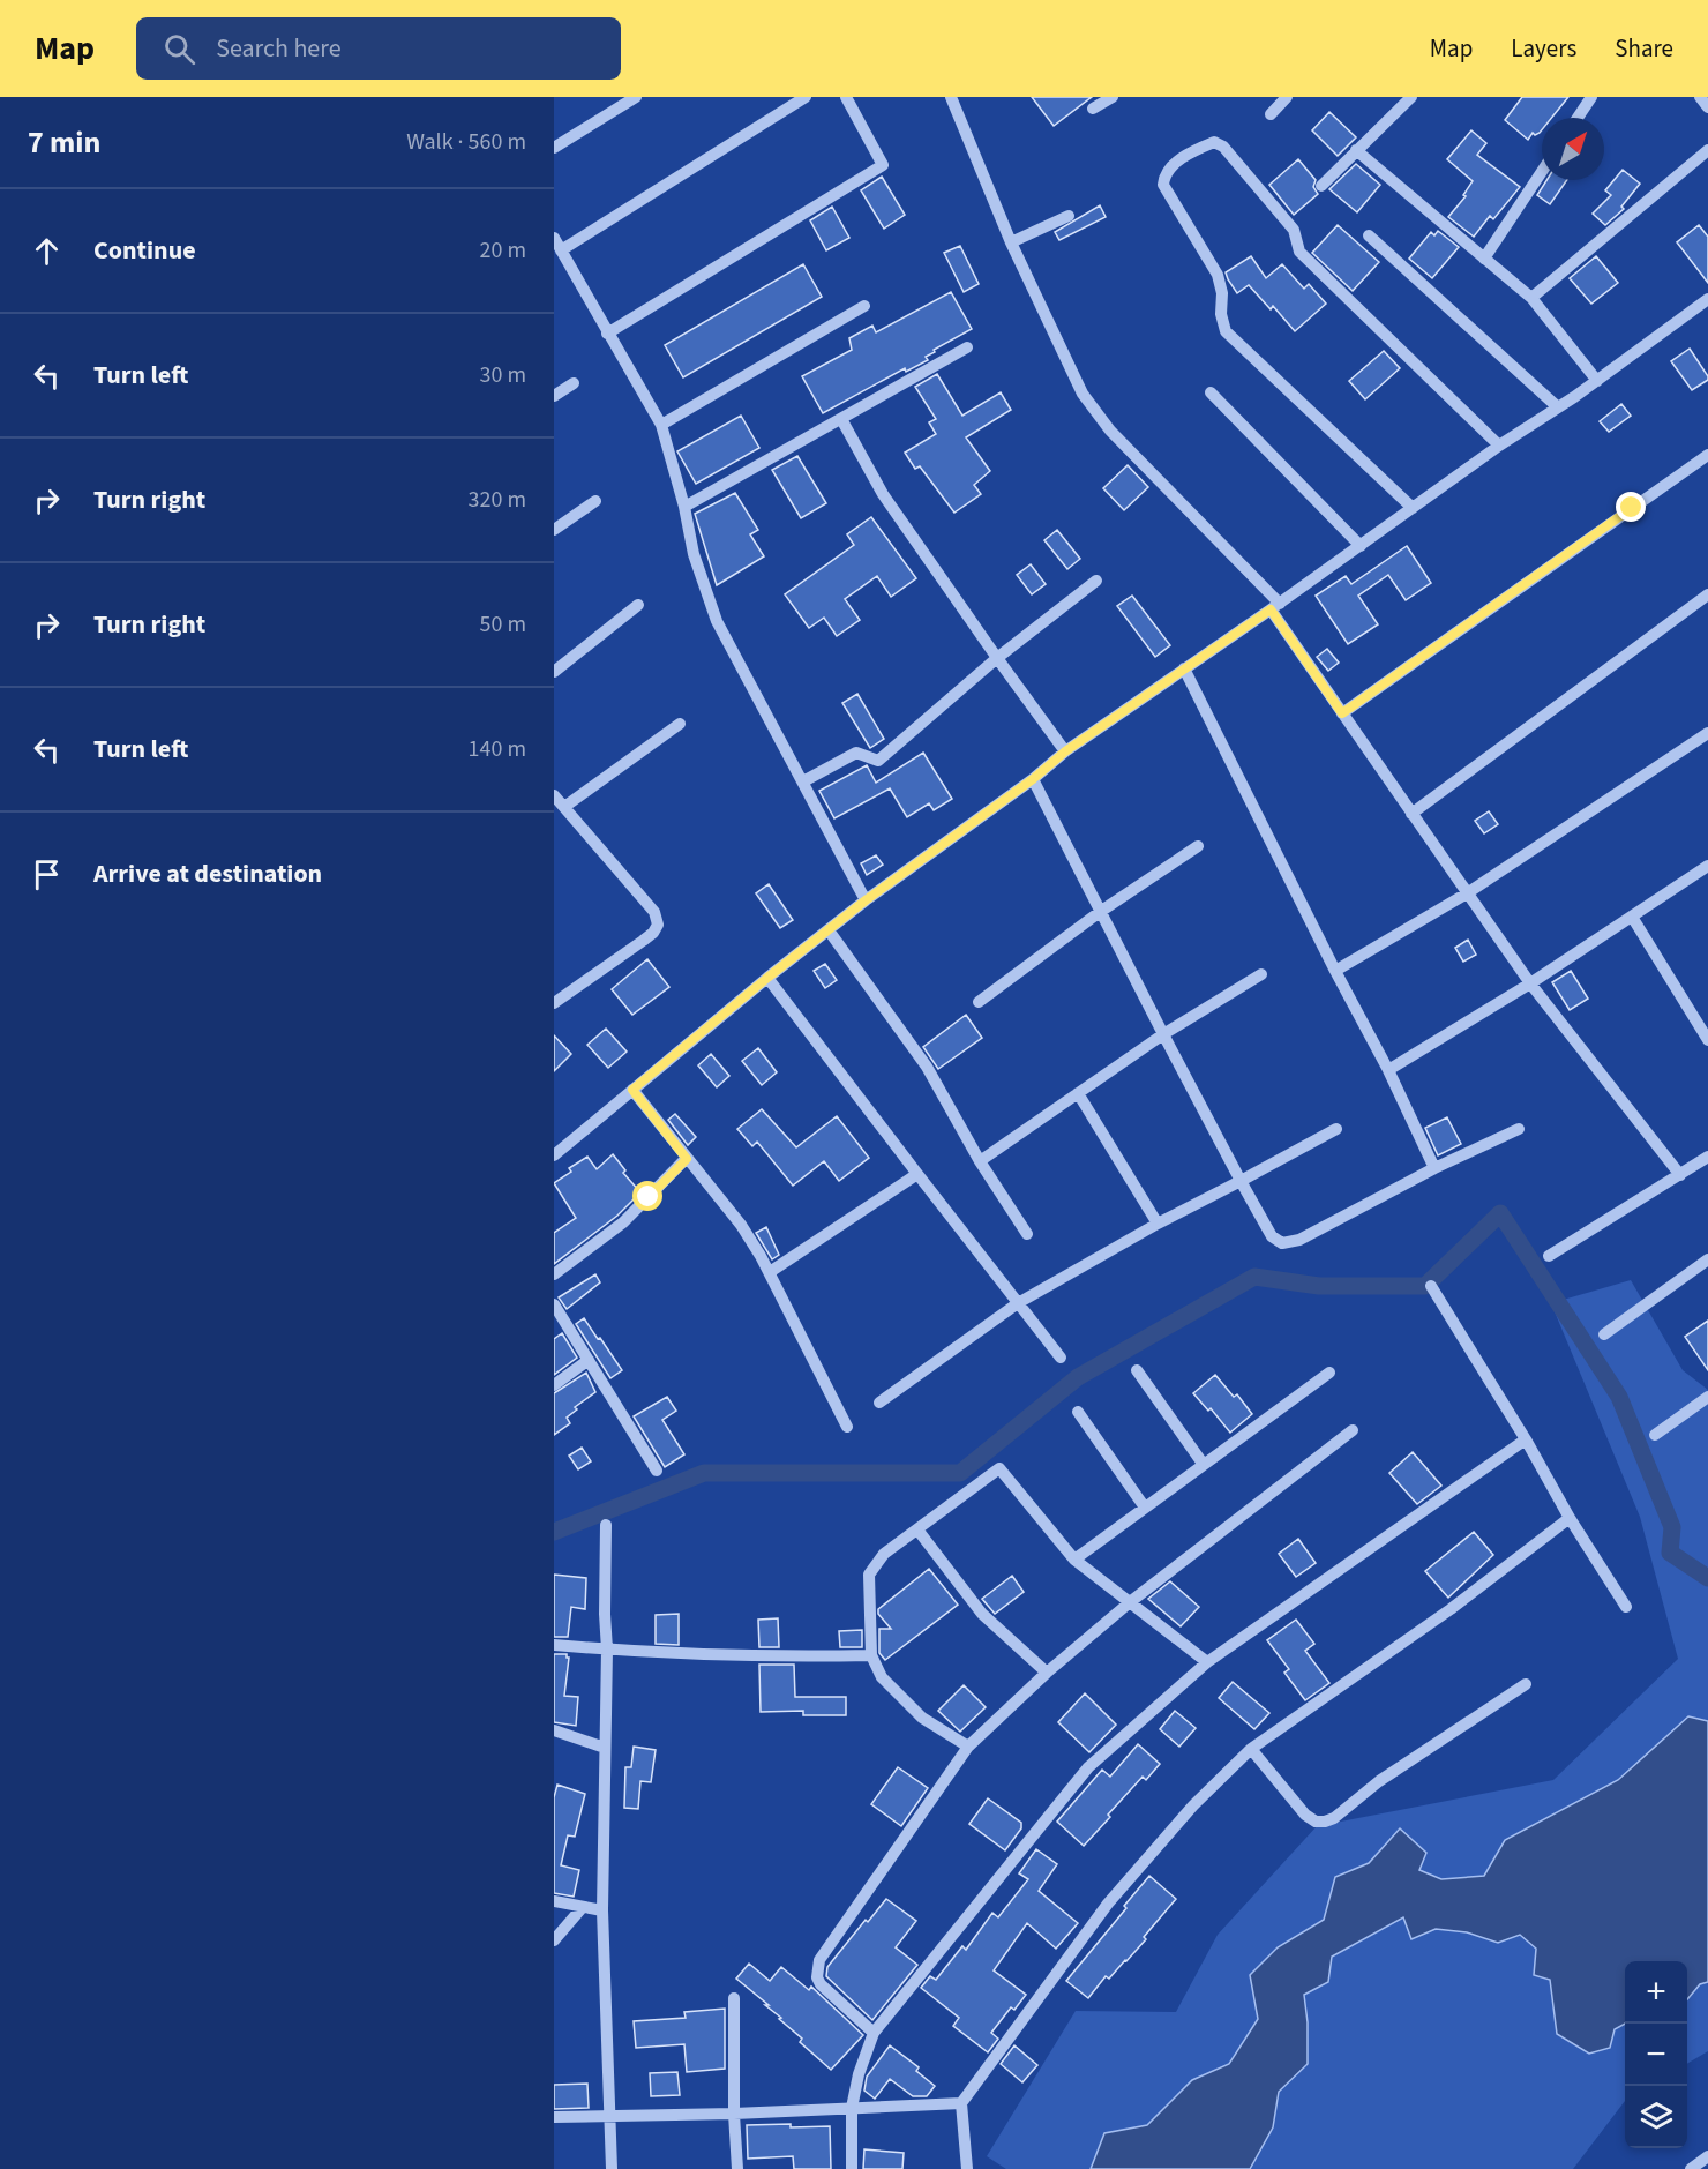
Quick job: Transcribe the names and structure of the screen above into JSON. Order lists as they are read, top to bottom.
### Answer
{
  "north": "top right",
  "page": {
    "header": "Map",
    "search": "Search here",
    "nav": ["Map", "Layers", "Share"],
    "heading": ["7 min", "Walk · 560 m"],
    "list": [
      ["Continue", "20 m"],
      ["Turn left", "30 m"],
      ["Turn right", "320 m"],
      ["Turn right", "50 m"],
      ["Turn left", "140 m"],
      "Arrive at destination"
    ],
    "map_buttons": ["+", "−"]
  }
}
